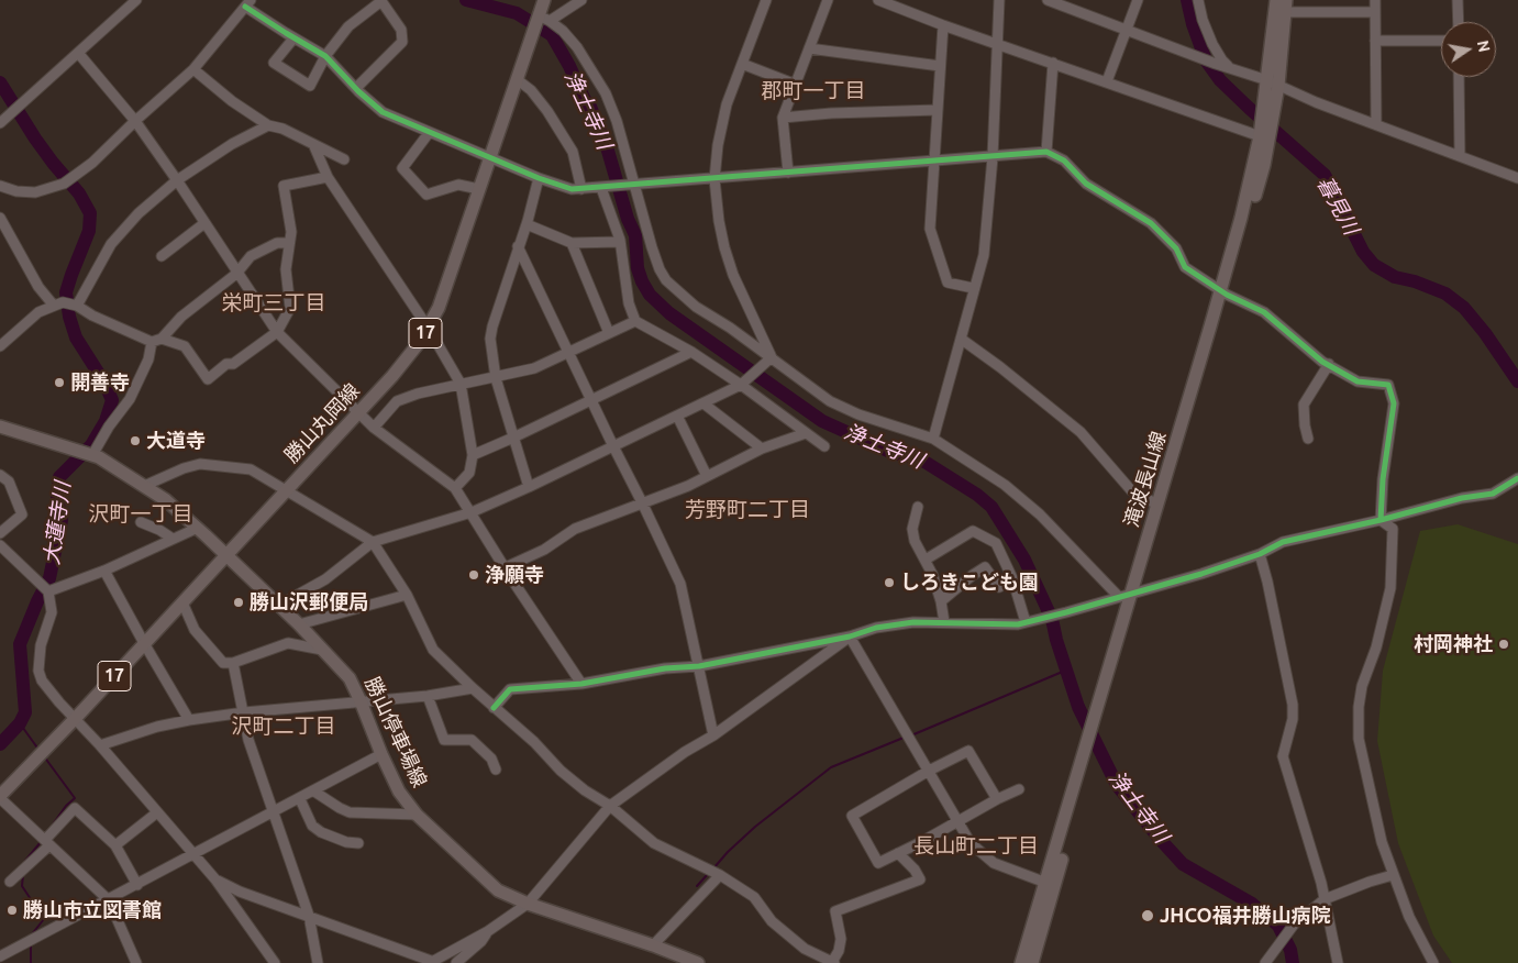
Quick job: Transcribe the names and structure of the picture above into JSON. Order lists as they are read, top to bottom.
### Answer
{
  "streets": {
    "main road": [
      "17",
      "勝山丸岡線",
      "滝波長山線",
      "勝山停車場線"
    ]
  },
  "crossings": [
    ["勝山丸岡線", "勝山停車場線"]
  ],
  "districts": [
    "郡町一丁目",
    "栄町三丁目",
    "芳野町二丁目",
    "沢町一丁目",
    "沢町二丁目",
    "長山町二丁目"
  ],
  "water": ["浄土寺川", "暮見川", "大蓮寺川"],
  "places": [
    "開善寺",
    "大道寺",
    "浄願寺",
    "しろきこども園",
    "勝山沢郵便局",
    "村岡神社",
    "勝山市立図書館",
    "JHCO福井勝山病院"
  ],
  "north": "right"
}
